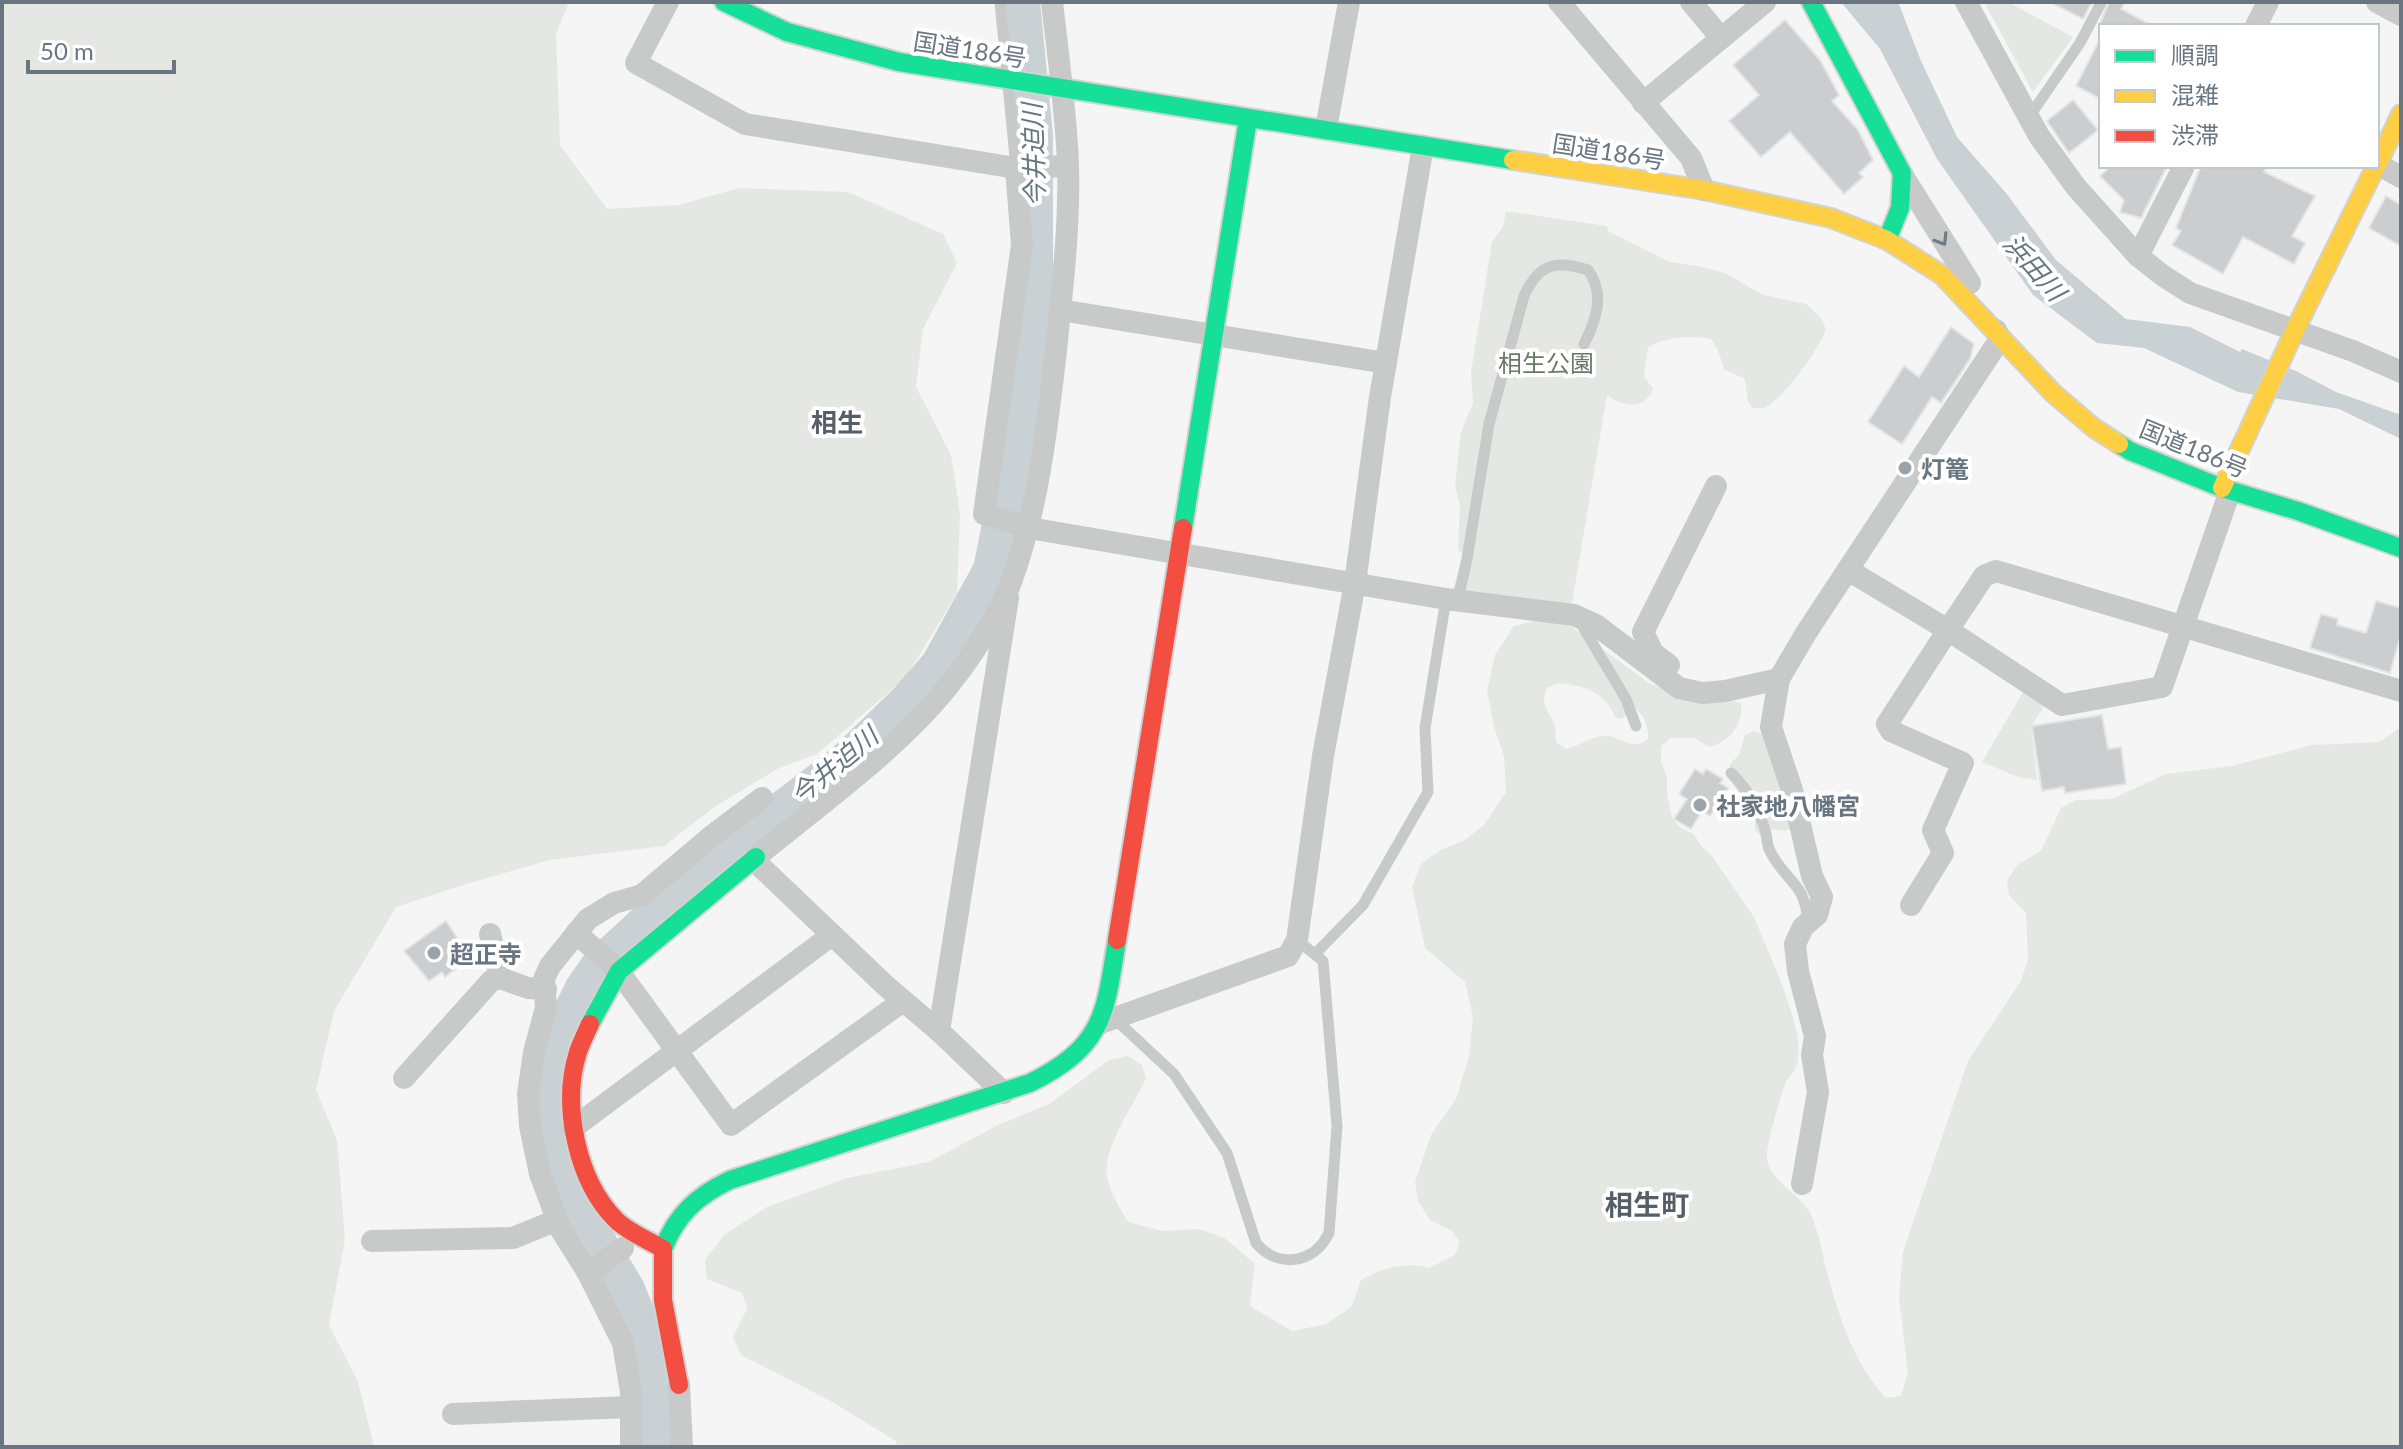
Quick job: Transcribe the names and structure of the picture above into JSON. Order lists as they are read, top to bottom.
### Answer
{
  "streets": {
    "main road": ["国道186号"]
  },
  "districts": ["相生", "相生町"],
  "water": ["今井迫川", "浜田川"],
  "parks": ["相生公園"],
  "places": ["灯篭", "社家地八幡宮", "超正寺"],
  "legend": ["順調", "混雑", "渋滞"],
  "scale_bar": "50 m"
}
